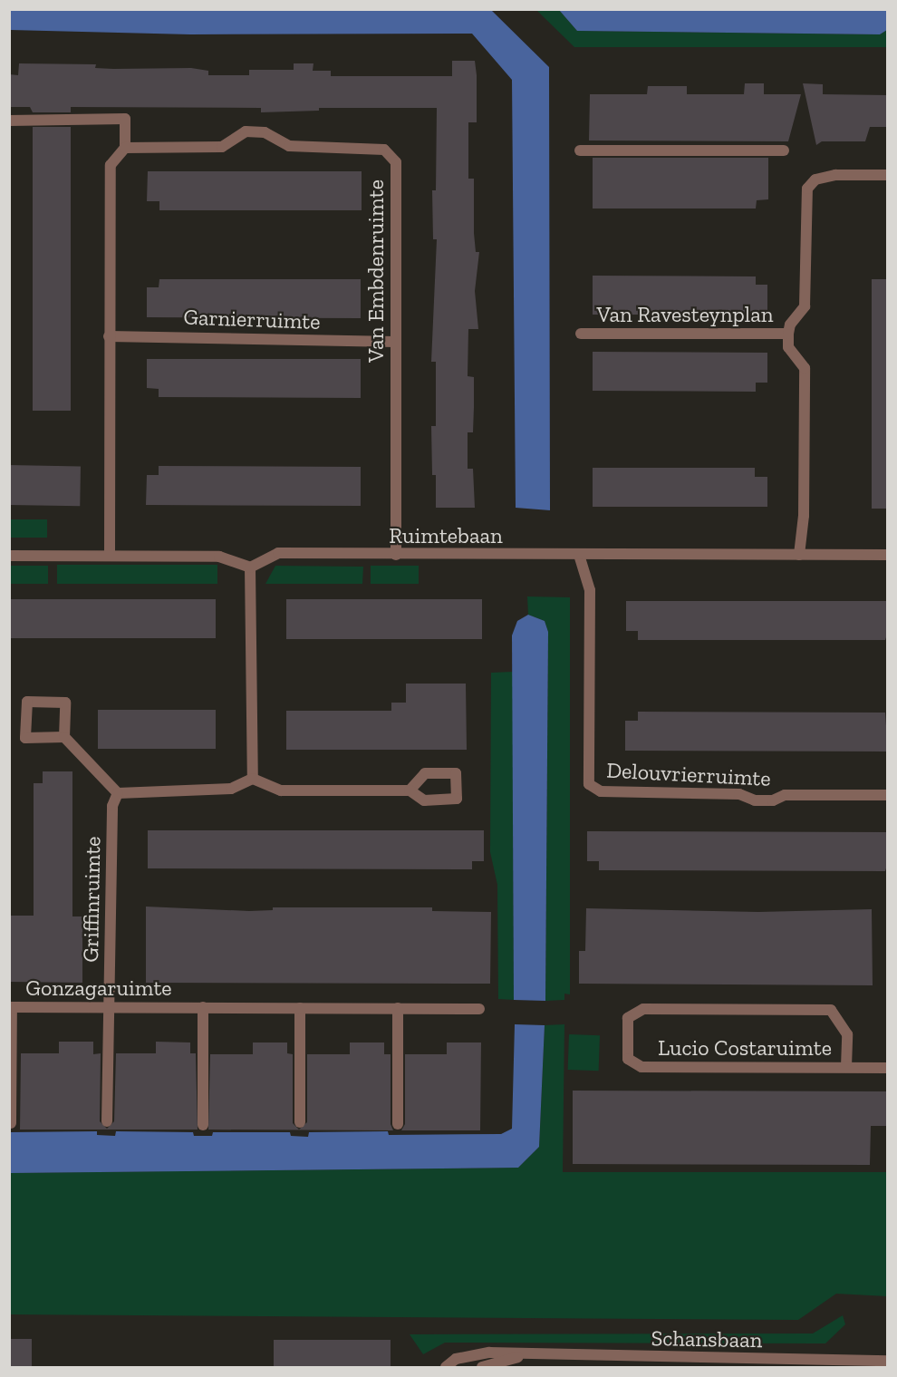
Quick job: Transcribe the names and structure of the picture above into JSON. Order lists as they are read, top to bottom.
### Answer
{
  "streets": {
    "street": [
      "Van Embdenruimte",
      "Van Ravesteynplan",
      "Garnierruimte",
      "Ruimtebaan",
      "Delouvrierruimte",
      "Griffinruimte",
      "Gonzagaruimte",
      "Lucio Costaruimte",
      "Schansbaan"
    ]
  },
  "crossings": [
    ["Van Embdenruimte", "Garnierruimte"],
    ["Van Embdenruimte", "Ruimtebaan"],
    ["Van Ravesteynplan", "Ruimtebaan"],
    ["Ruimtebaan", "Delouvrierruimte"],
    ["Griffinruimte", "Gonzagaruimte"]
  ]
}
